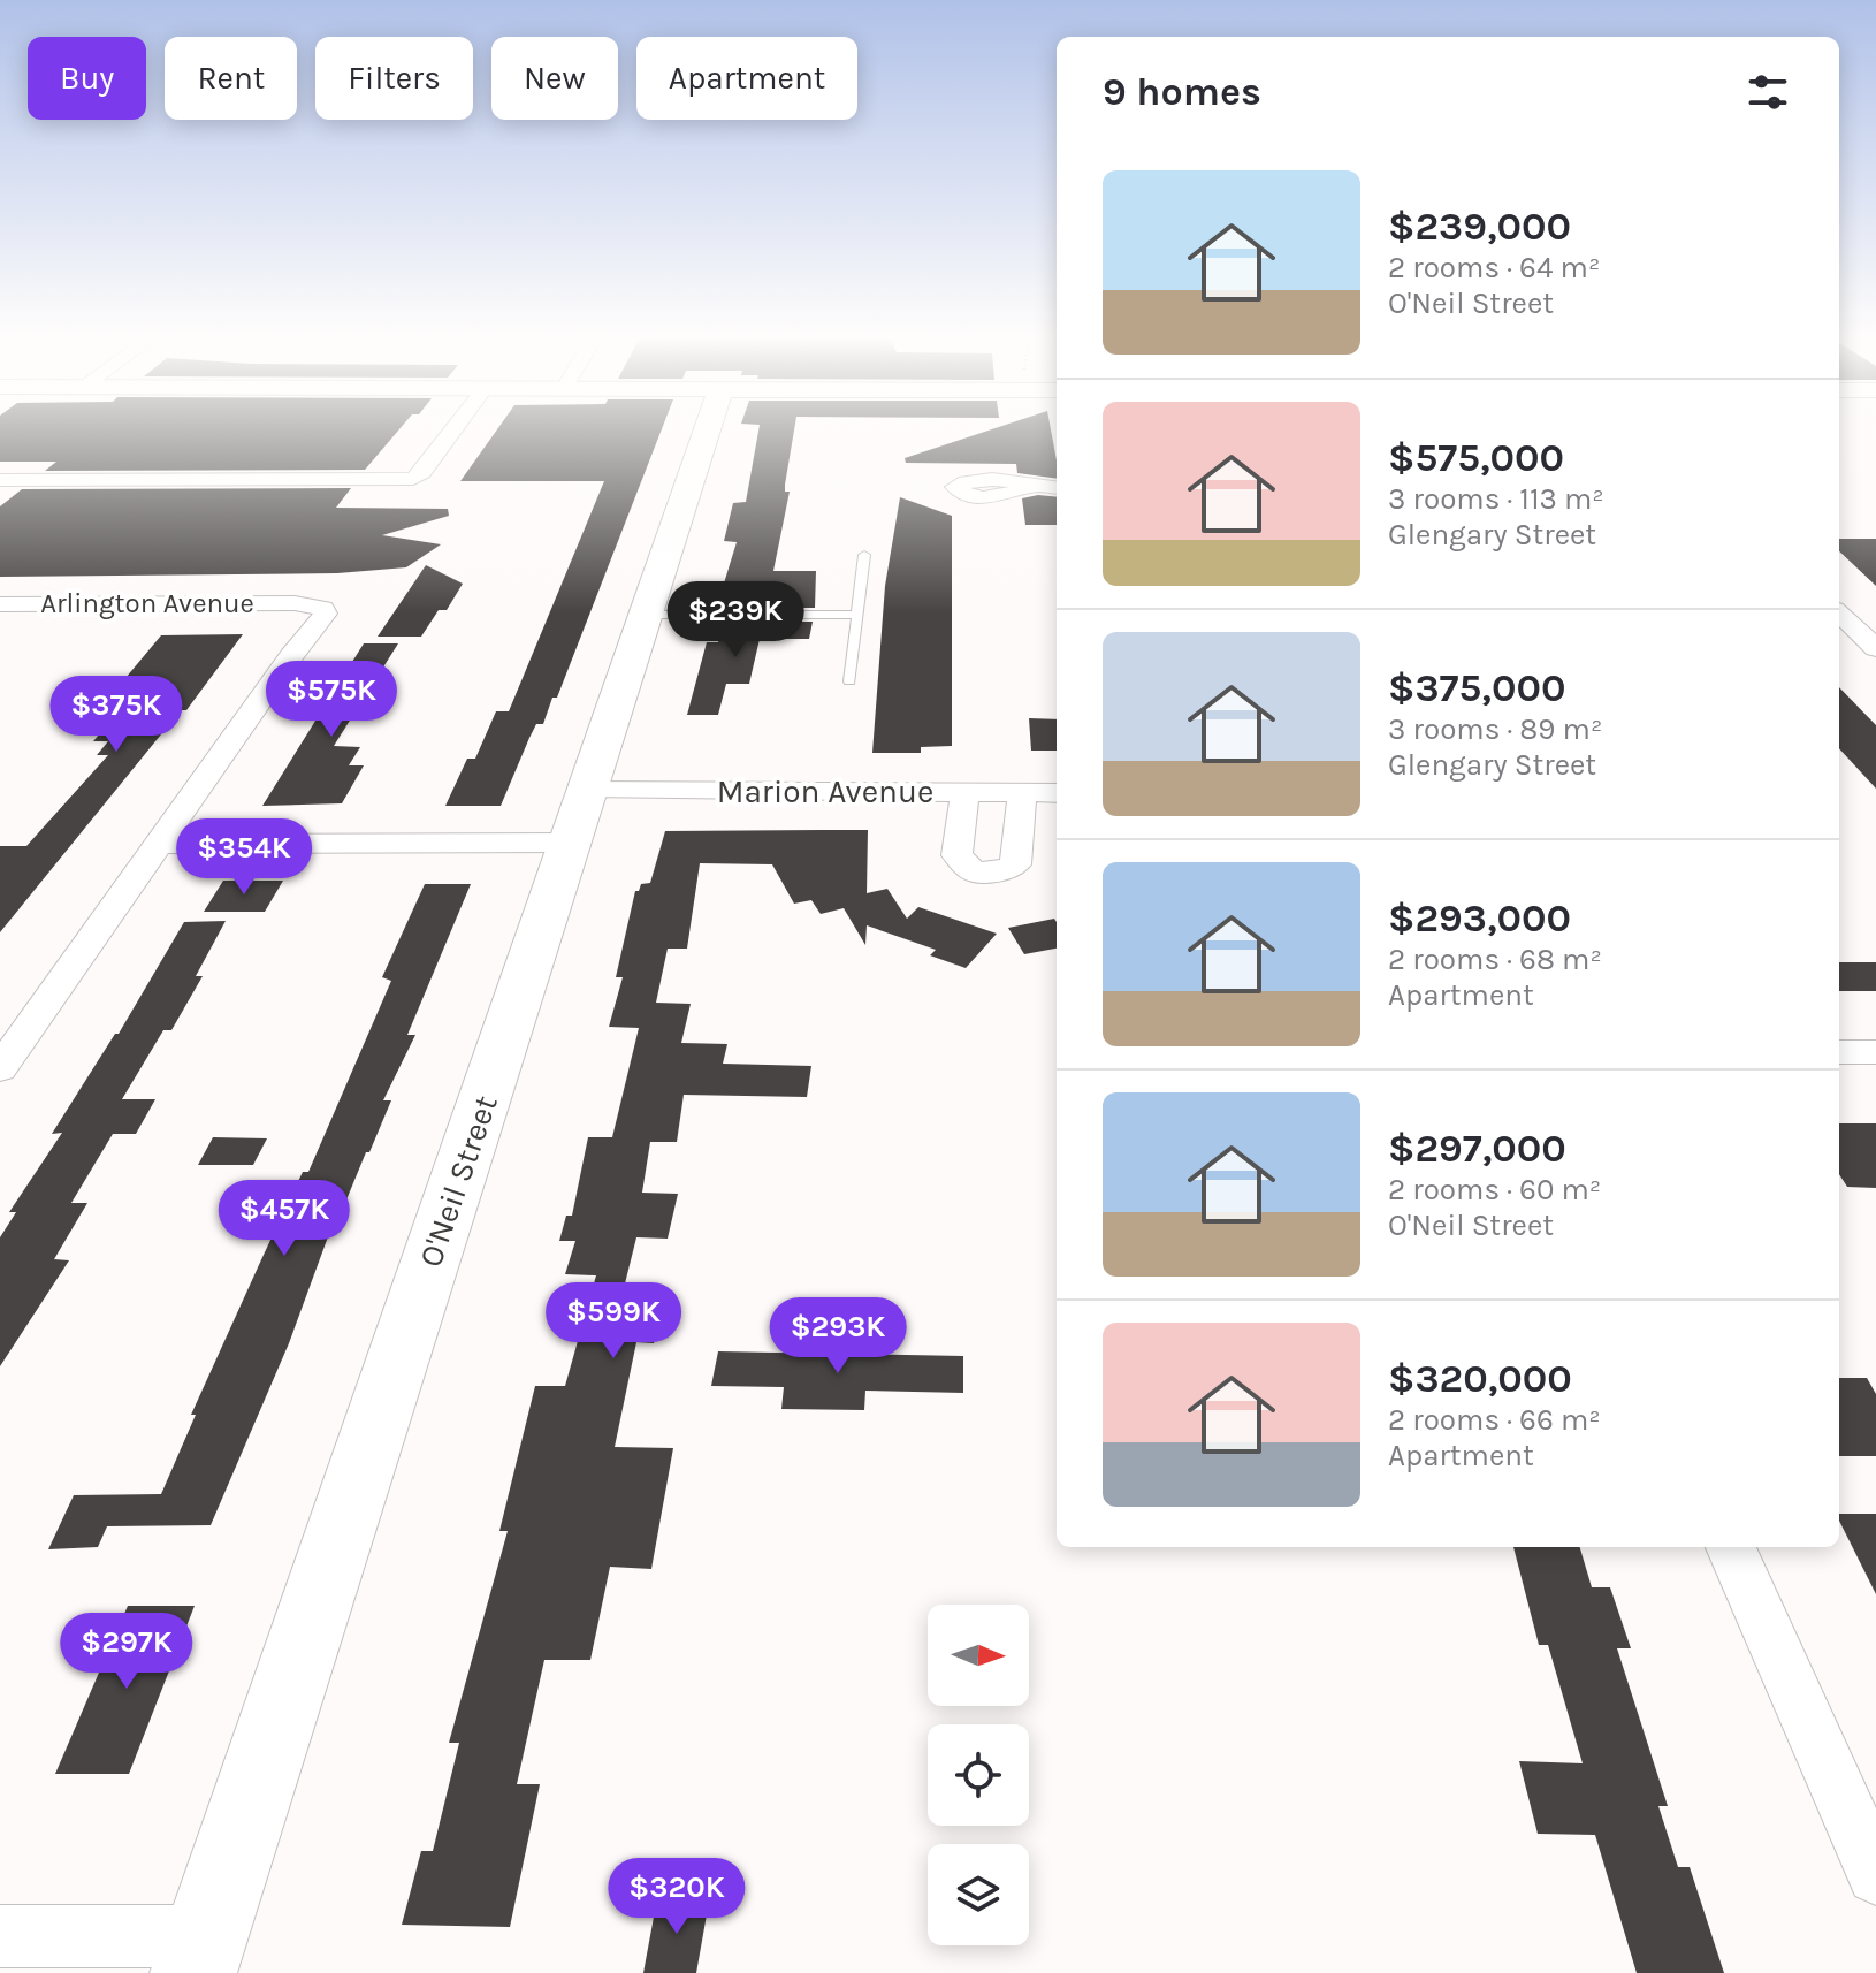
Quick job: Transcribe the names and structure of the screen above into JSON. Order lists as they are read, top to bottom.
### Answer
{
  "streets": {
    "street": ["Arlington Avenue", "Marion Avenue", "O'Neil Street"]
  },
  "crossings": [
    ["Arlington Avenue", "Marion Avenue"],
    ["Marion Avenue", "O'Neil Street"]
  ],
  "north": "right",
  "page": {
    "chip": [
      "Buy",
      "Rent",
      "Filters",
      "New",
      "Apartment"
    ],
    "heading": "9 homes",
    "list": [
      {
        "name": "$239,000",
        "note": "2 rooms · 64 m² · O'Neil Street"
      },
      {
        "name": "$575,000",
        "note": "3 rooms · 113 m² · Glengary Street"
      },
      {
        "name": "$375,000",
        "note": "3 rooms · 89 m² · Glengary Street"
      },
      {
        "name": "$293,000",
        "note": "2 rooms · 68 m² · Apartment"
      },
      {
        "name": "$297,000",
        "note": "2 rooms · 60 m² · O'Neil Street"
      },
      {
        "name": "$320,000",
        "note": "2 rooms · 66 m² · Apartment"
      }
    ],
    "price": [
      "$239K",
      "$575K",
      "$375K",
      "$354K",
      "$457K",
      "$599K",
      "$293K",
      "$297K",
      "$320K"
    ]
  }
}
